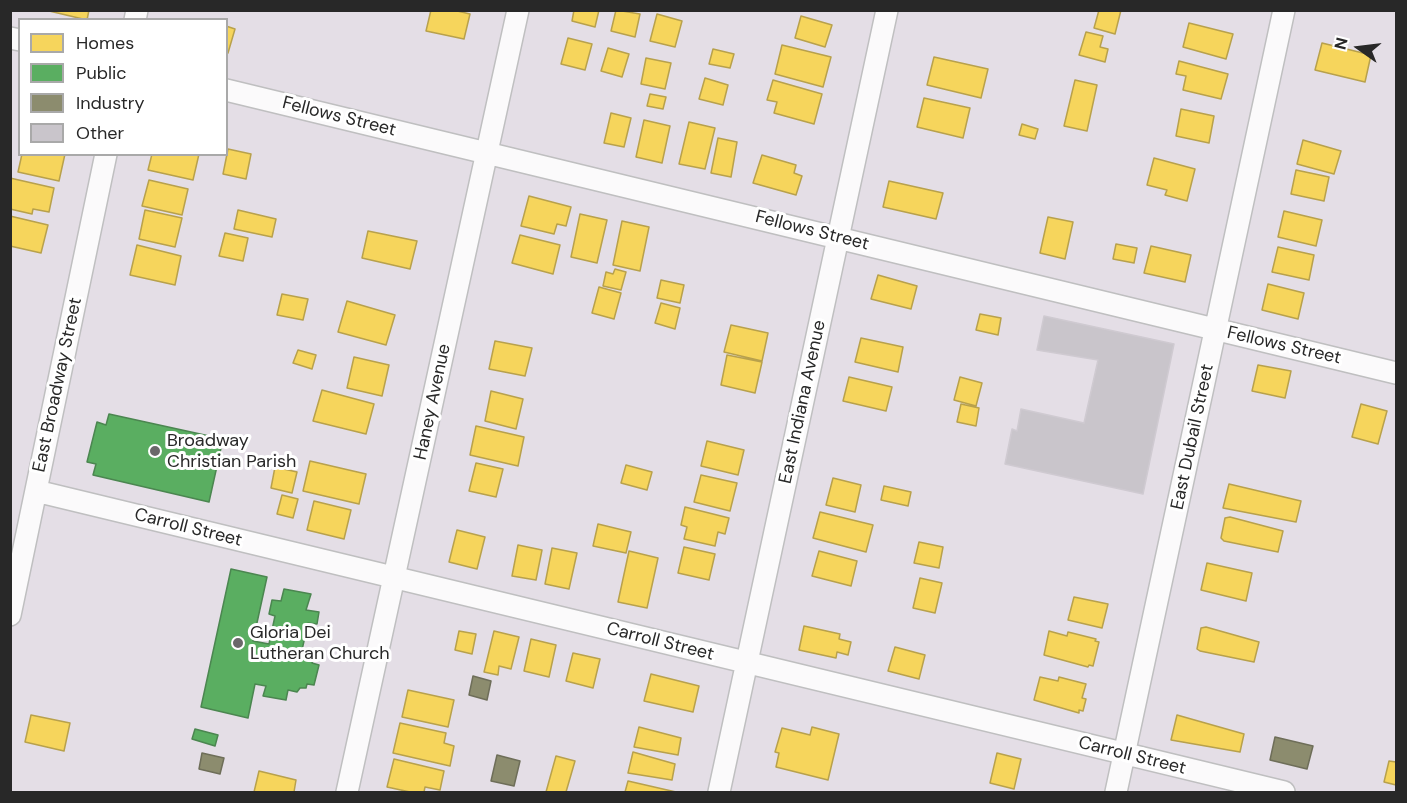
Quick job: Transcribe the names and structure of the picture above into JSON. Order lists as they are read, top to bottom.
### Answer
{
  "streets": {
    "street": [
      "Fellows Street",
      "East Broadway Street",
      "Haney Avenue",
      "East Indiana Avenue",
      "East Dubail Street",
      "Carroll Street"
    ]
  },
  "crossings": [
    ["Fellows Street", "Haney Avenue"],
    ["Fellows Street", "East Indiana Avenue"],
    ["Fellows Street", "East Dubail Street"],
    ["East Broadway Street", "Carroll Street"],
    ["Haney Avenue", "Carroll Street"],
    ["East Indiana Avenue", "Carroll Street"],
    ["East Dubail Street", "Carroll Street"]
  ],
  "places": ["Broadway Christian Parish", "Gloria Dei Lutheran Church"],
  "legend": [
    "Homes",
    "Public",
    "Industry",
    "Other"
  ],
  "north": "left"
}
